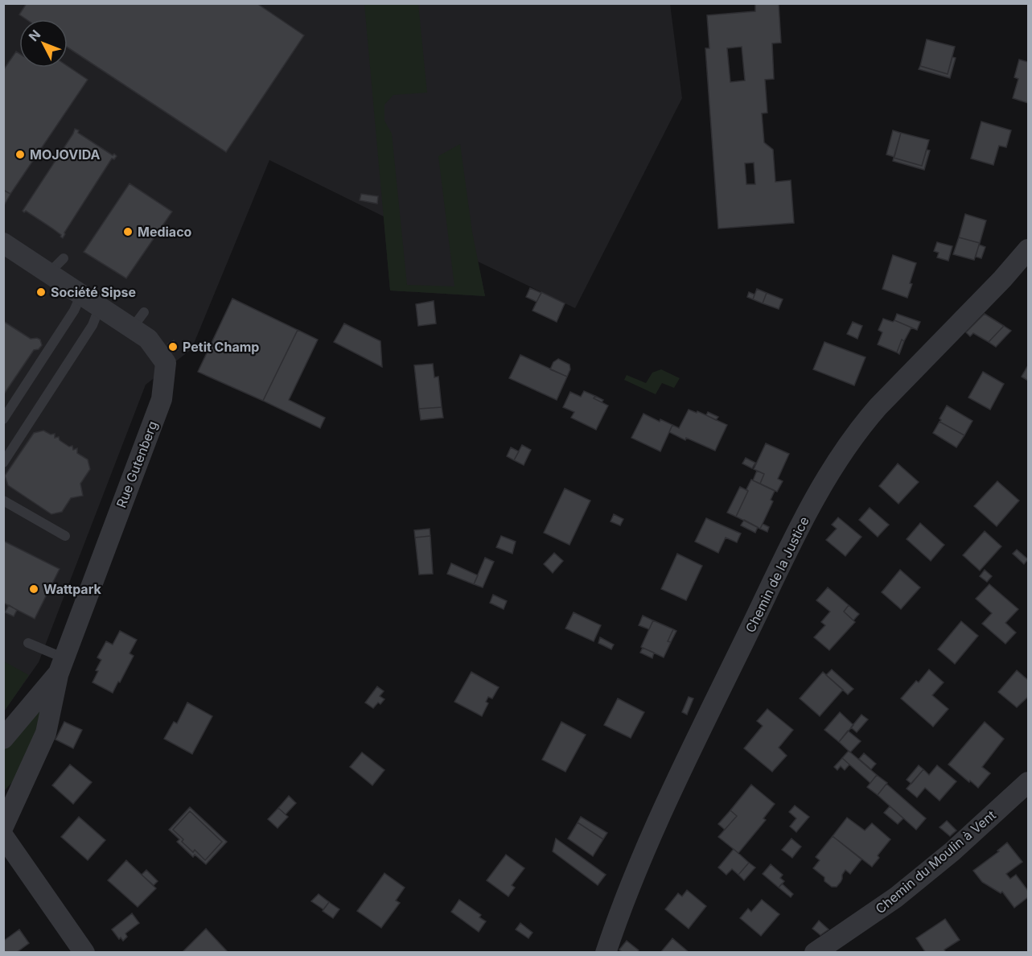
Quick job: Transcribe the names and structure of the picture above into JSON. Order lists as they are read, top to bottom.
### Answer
{
  "streets": {
    "street": ["Rue Gutenberg", "Chemin de la Justice", "Chemin du Moulin à Vent"]
  },
  "places": [
    "MOJOVIDA",
    "Mediaco",
    "Société Sipse",
    "Petit Champ",
    "Wattpark"
  ],
  "north": "top left"
}
